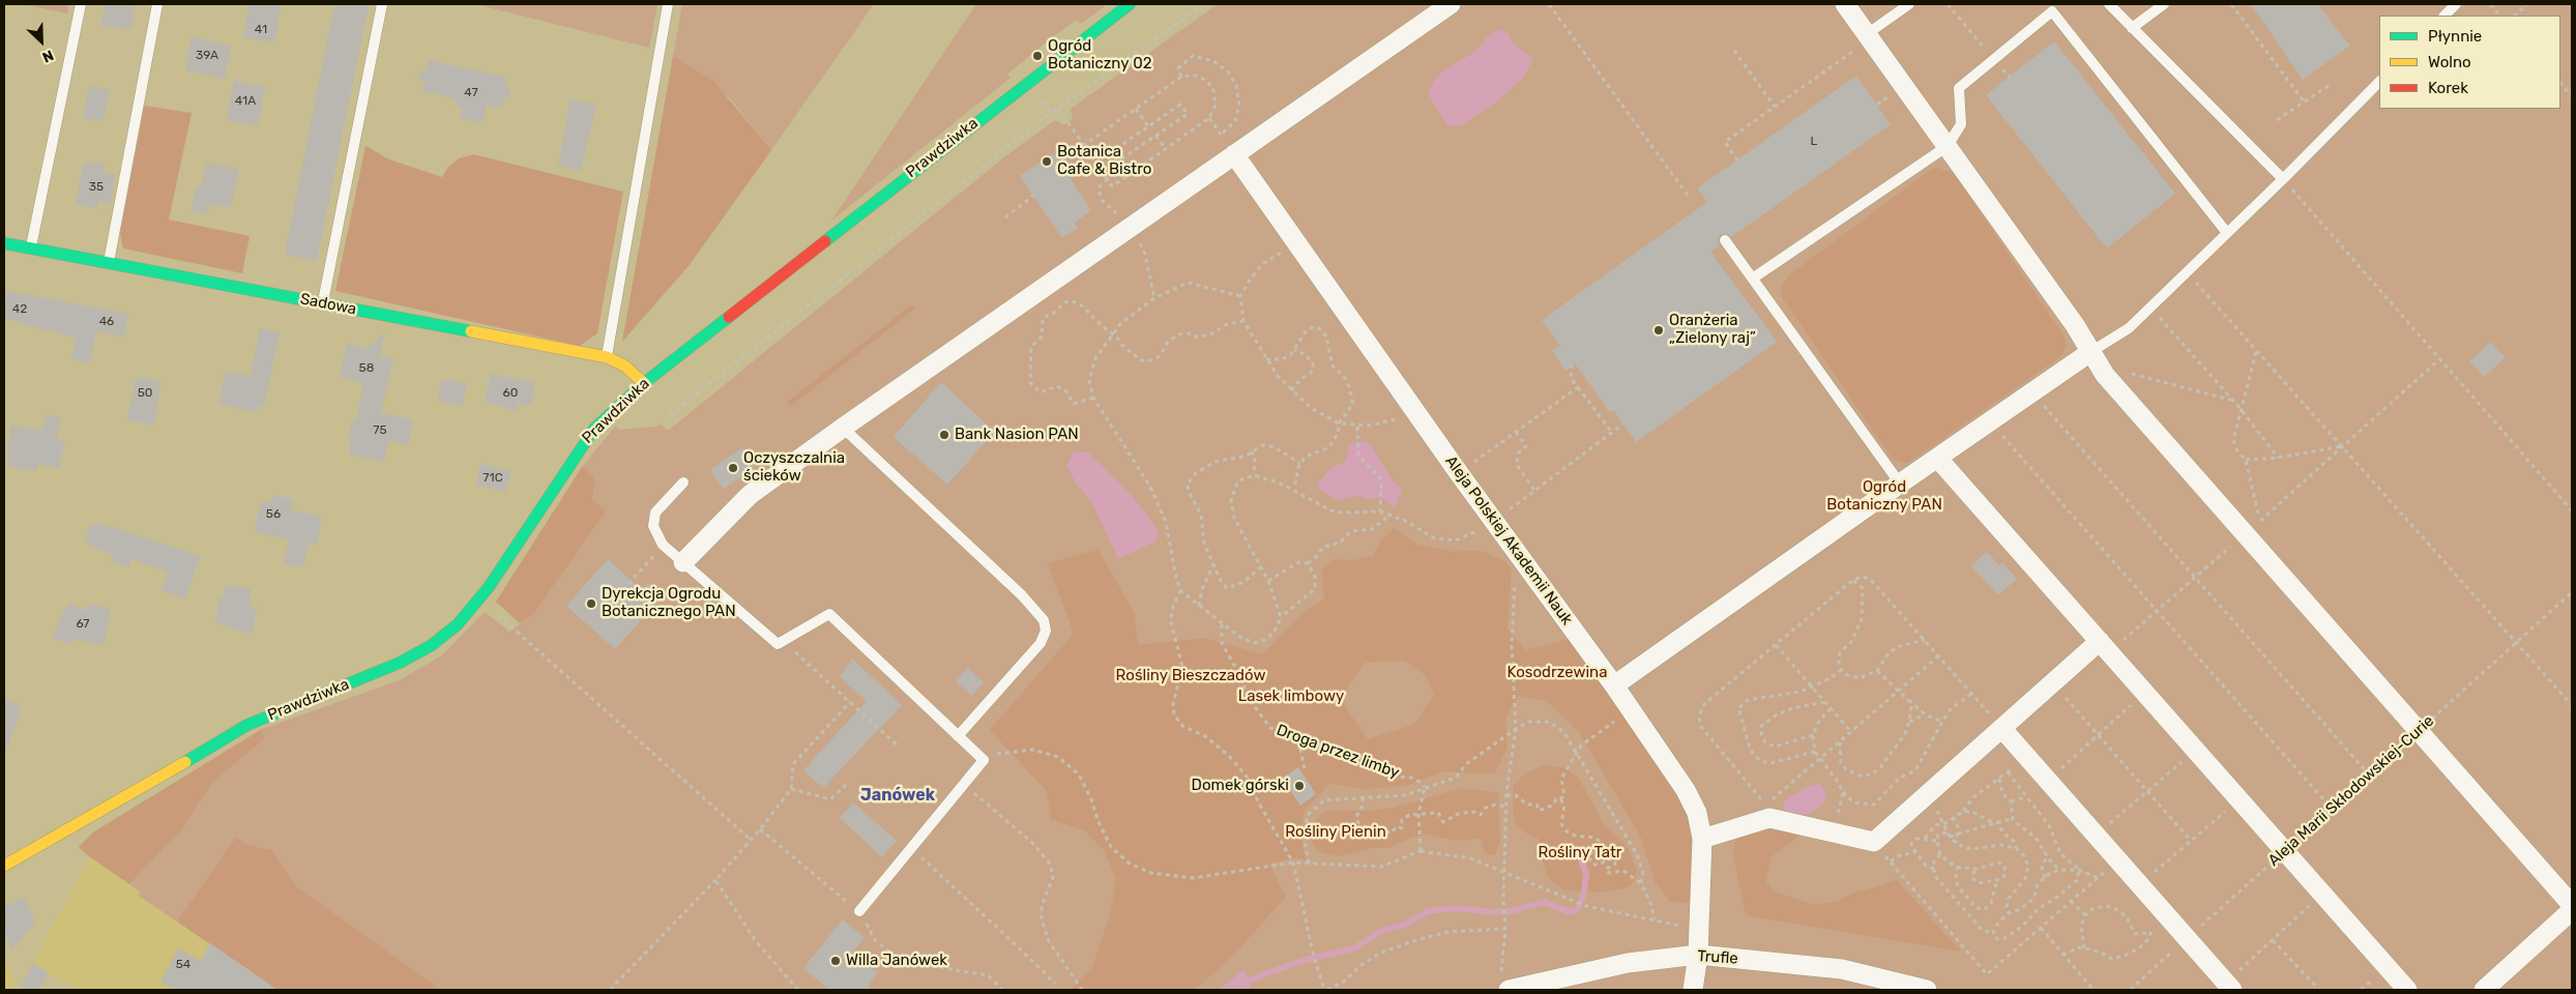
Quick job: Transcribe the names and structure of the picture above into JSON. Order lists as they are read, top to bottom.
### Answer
{
  "streets": {
    "street": [
      "Prawdziwka",
      "Sadowa",
      "Aleja Polskiej Akademii Nauk",
      "Trufle"
    ],
    "path": ["Droga przez limby", "Aleja Marii Skłodowskiej-Curie"]
  },
  "crossings": [
    ["Prawdziwka", "Sadowa"],
    ["Aleja Polskiej Akademii Nauk", "Trufle"]
  ],
  "districts": ["Janówek"],
  "parks": [
    "Ogród Botaniczny PAN",
    "Kosodrzewina",
    "Rośliny Bieszczadów",
    "Lasek limbowy",
    "Rośliny Pienin",
    "Rośliny Tatr"
  ],
  "places": [
    "Ogród Botaniczny 02",
    "Botanica Cafe & Bistro",
    "Oranżeria „Zielony raj”",
    "Bank Nasion PAN",
    "Oczyszczalnia ścieków",
    "Dyrekcja Ogrodu Botanicznego PAN",
    "Domek górski",
    "Willa Janówek"
  ],
  "house_numbers": [
    "41",
    "39A",
    "47",
    "41A",
    "L",
    "35",
    "42",
    "46",
    "58",
    "50",
    "60",
    "75",
    "71C",
    "56",
    "67",
    "54"
  ],
  "legend": ["Płynnie", "Wolno", "Korek"],
  "north": "bottom right"
}
